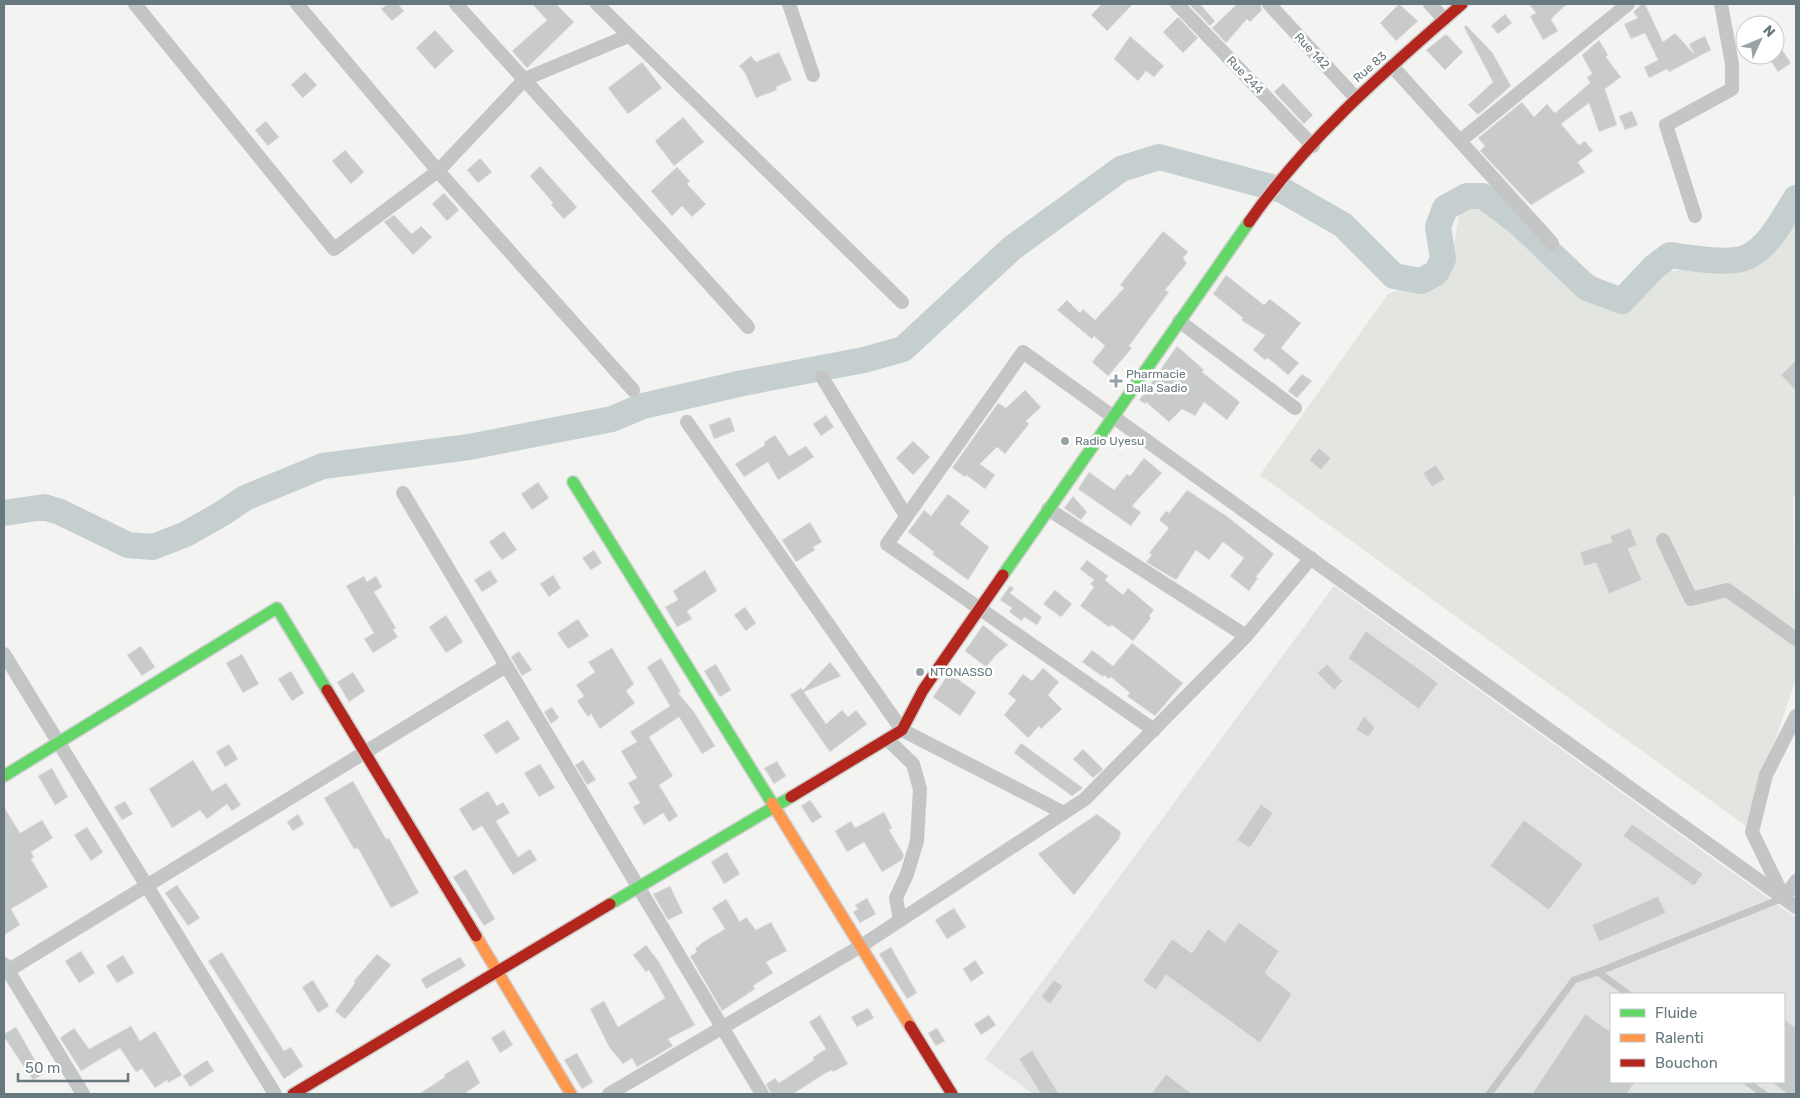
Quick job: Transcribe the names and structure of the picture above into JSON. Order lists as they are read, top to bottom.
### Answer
{
  "streets": {
    "street": ["Rue 142", "Rue 83", "Rue 244"]
  },
  "crossings": [
    ["Rue 142", "Rue 83"],
    ["Rue 83", "Rue 244"]
  ],
  "places": {
    "health": ["Pharmacie Dalla Sadio"],
    "other": ["Radio Uyesu", "NTONASSO"]
  },
  "legend": ["Fluide", "Ralenti", "Bouchon"],
  "scale_bar": "50 m",
  "north": "top right"
}
